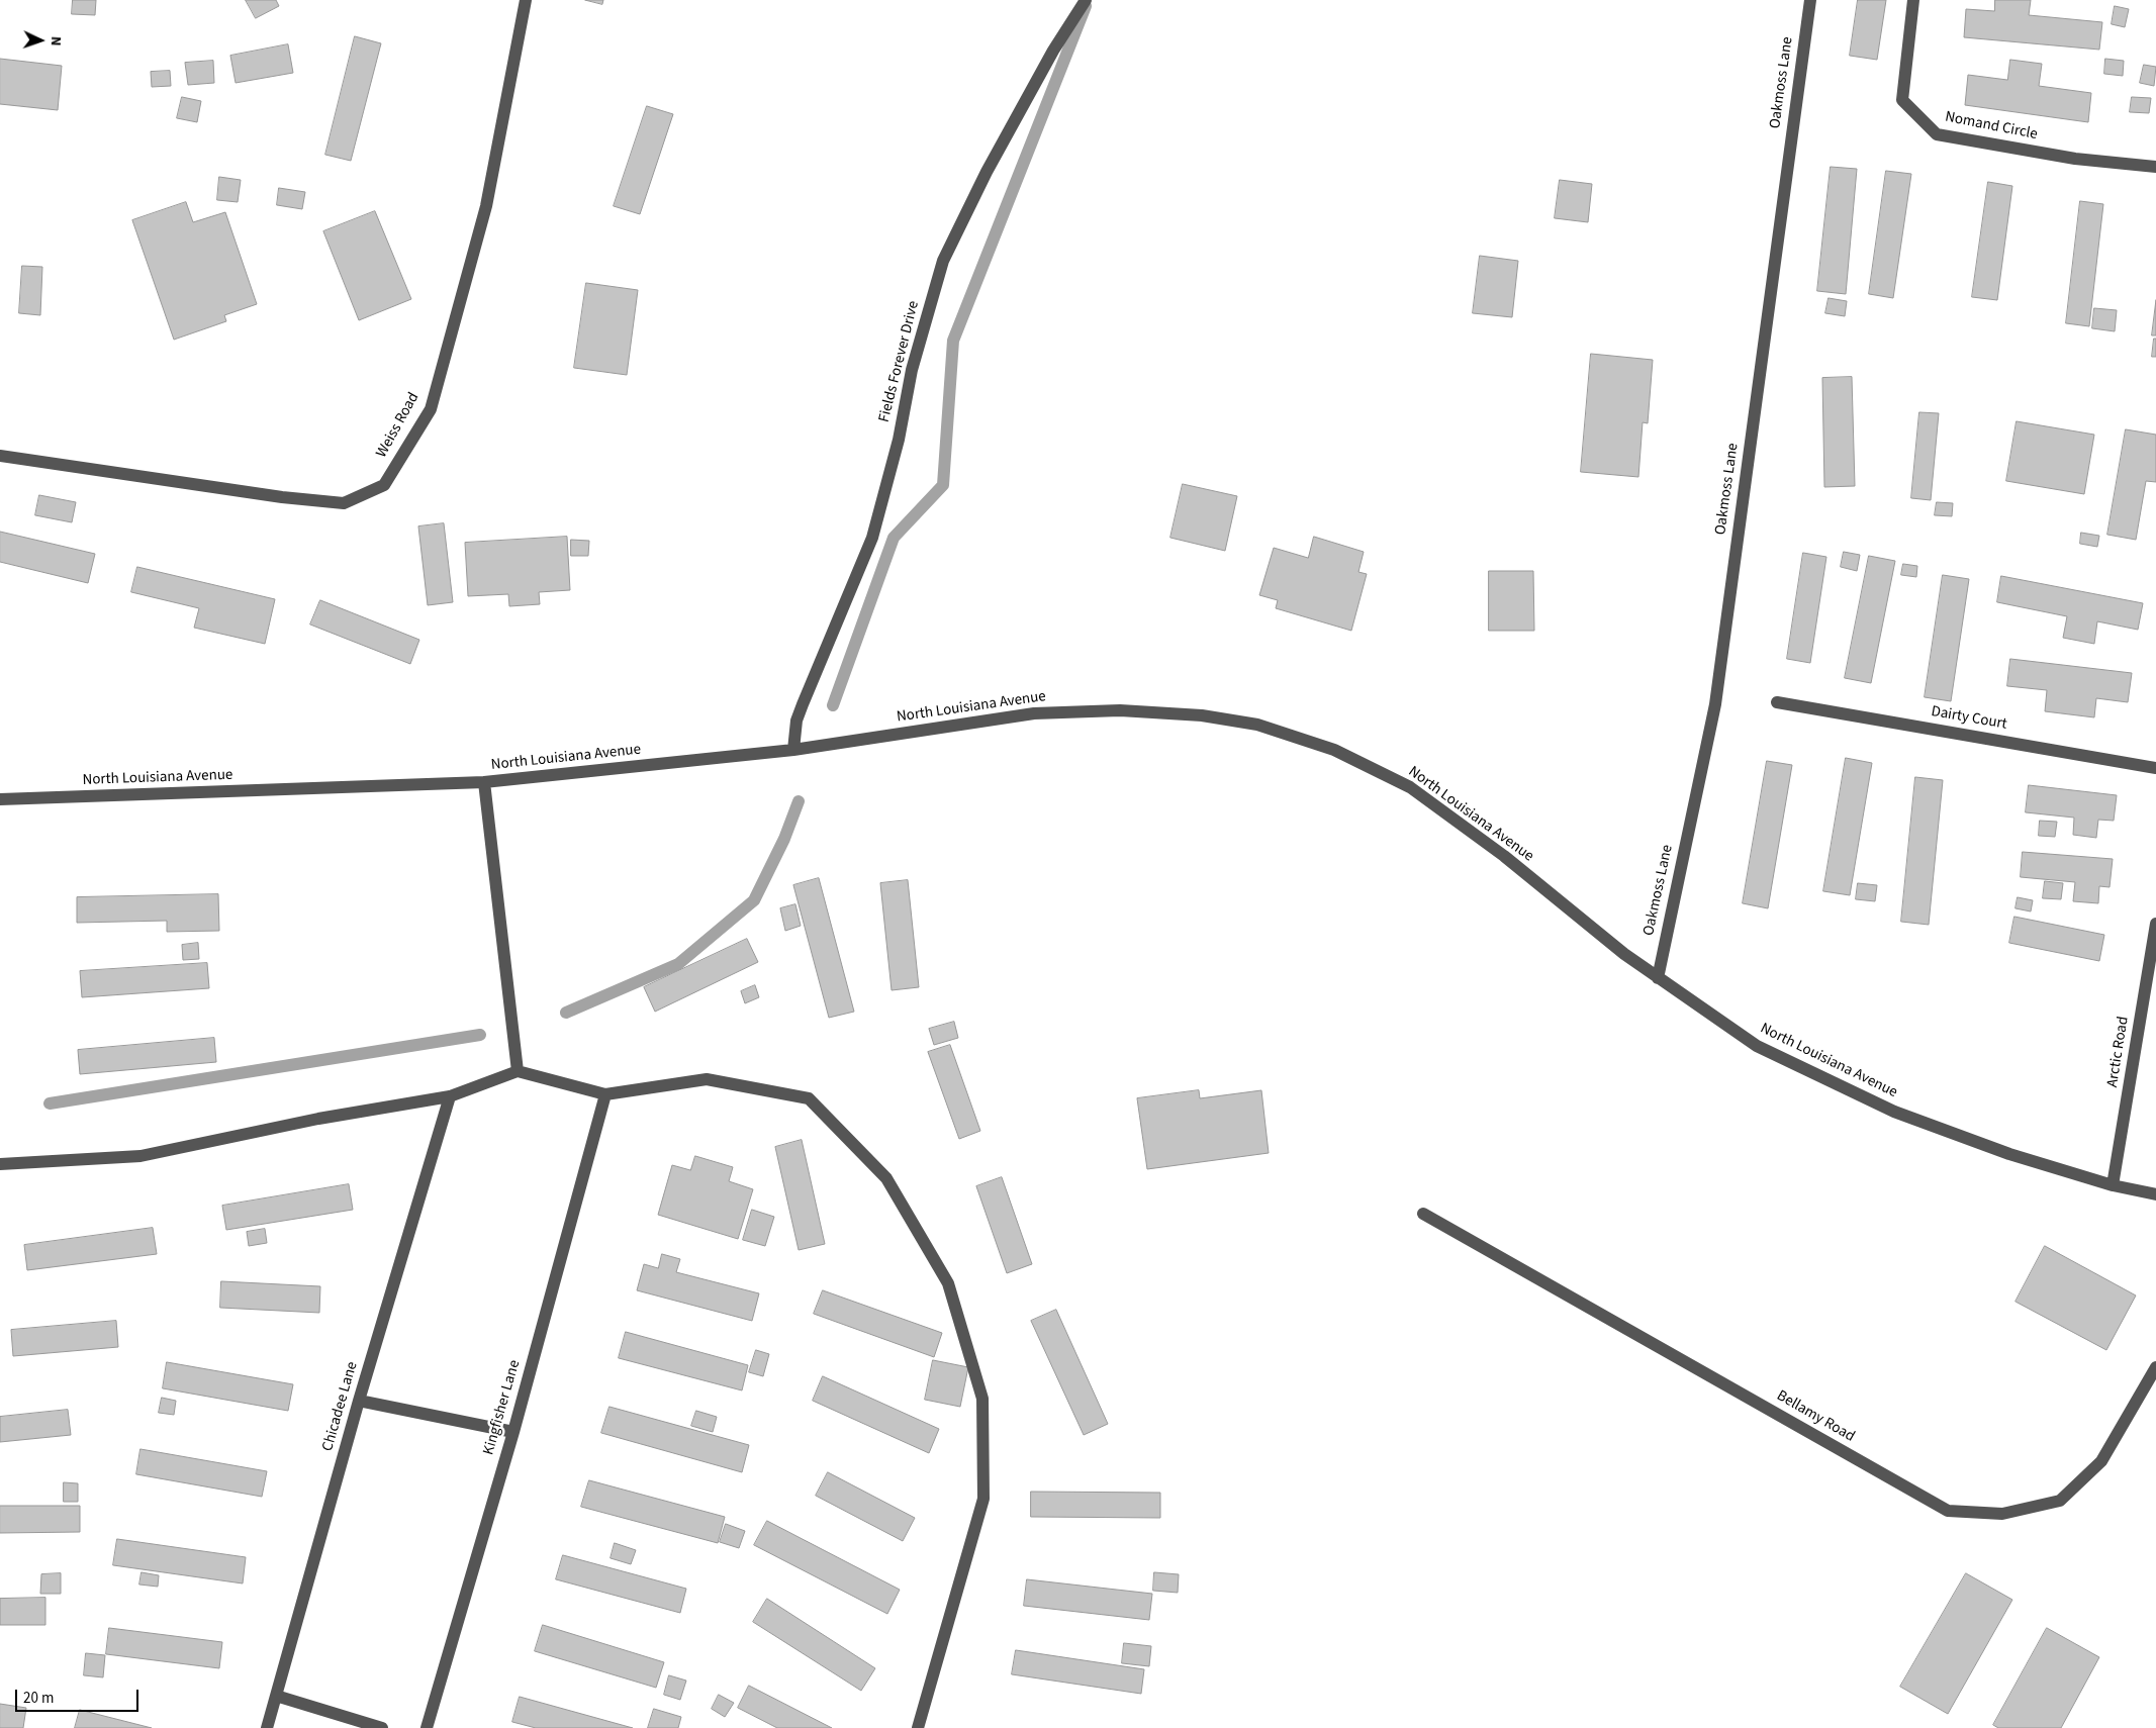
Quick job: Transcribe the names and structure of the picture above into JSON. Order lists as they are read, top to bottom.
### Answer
{
  "streets": {
    "street": [
      "Oakmoss Lane",
      "Nomand Circle",
      "Fields Forever Drive",
      "Weiss Road",
      "North Louisiana Avenue",
      "Dairty Court",
      "Arctic Road",
      "Chicadee Lane",
      "Kingfisher Lane",
      "Bellamy Road"
    ]
  },
  "crossings": [
    ["Oakmoss Lane", "North Louisiana Avenue"],
    ["Fields Forever Drive", "North Louisiana Avenue"],
    ["North Louisiana Avenue", "Arctic Road"]
  ],
  "scale_bar": "20 m",
  "north": "right"
}
